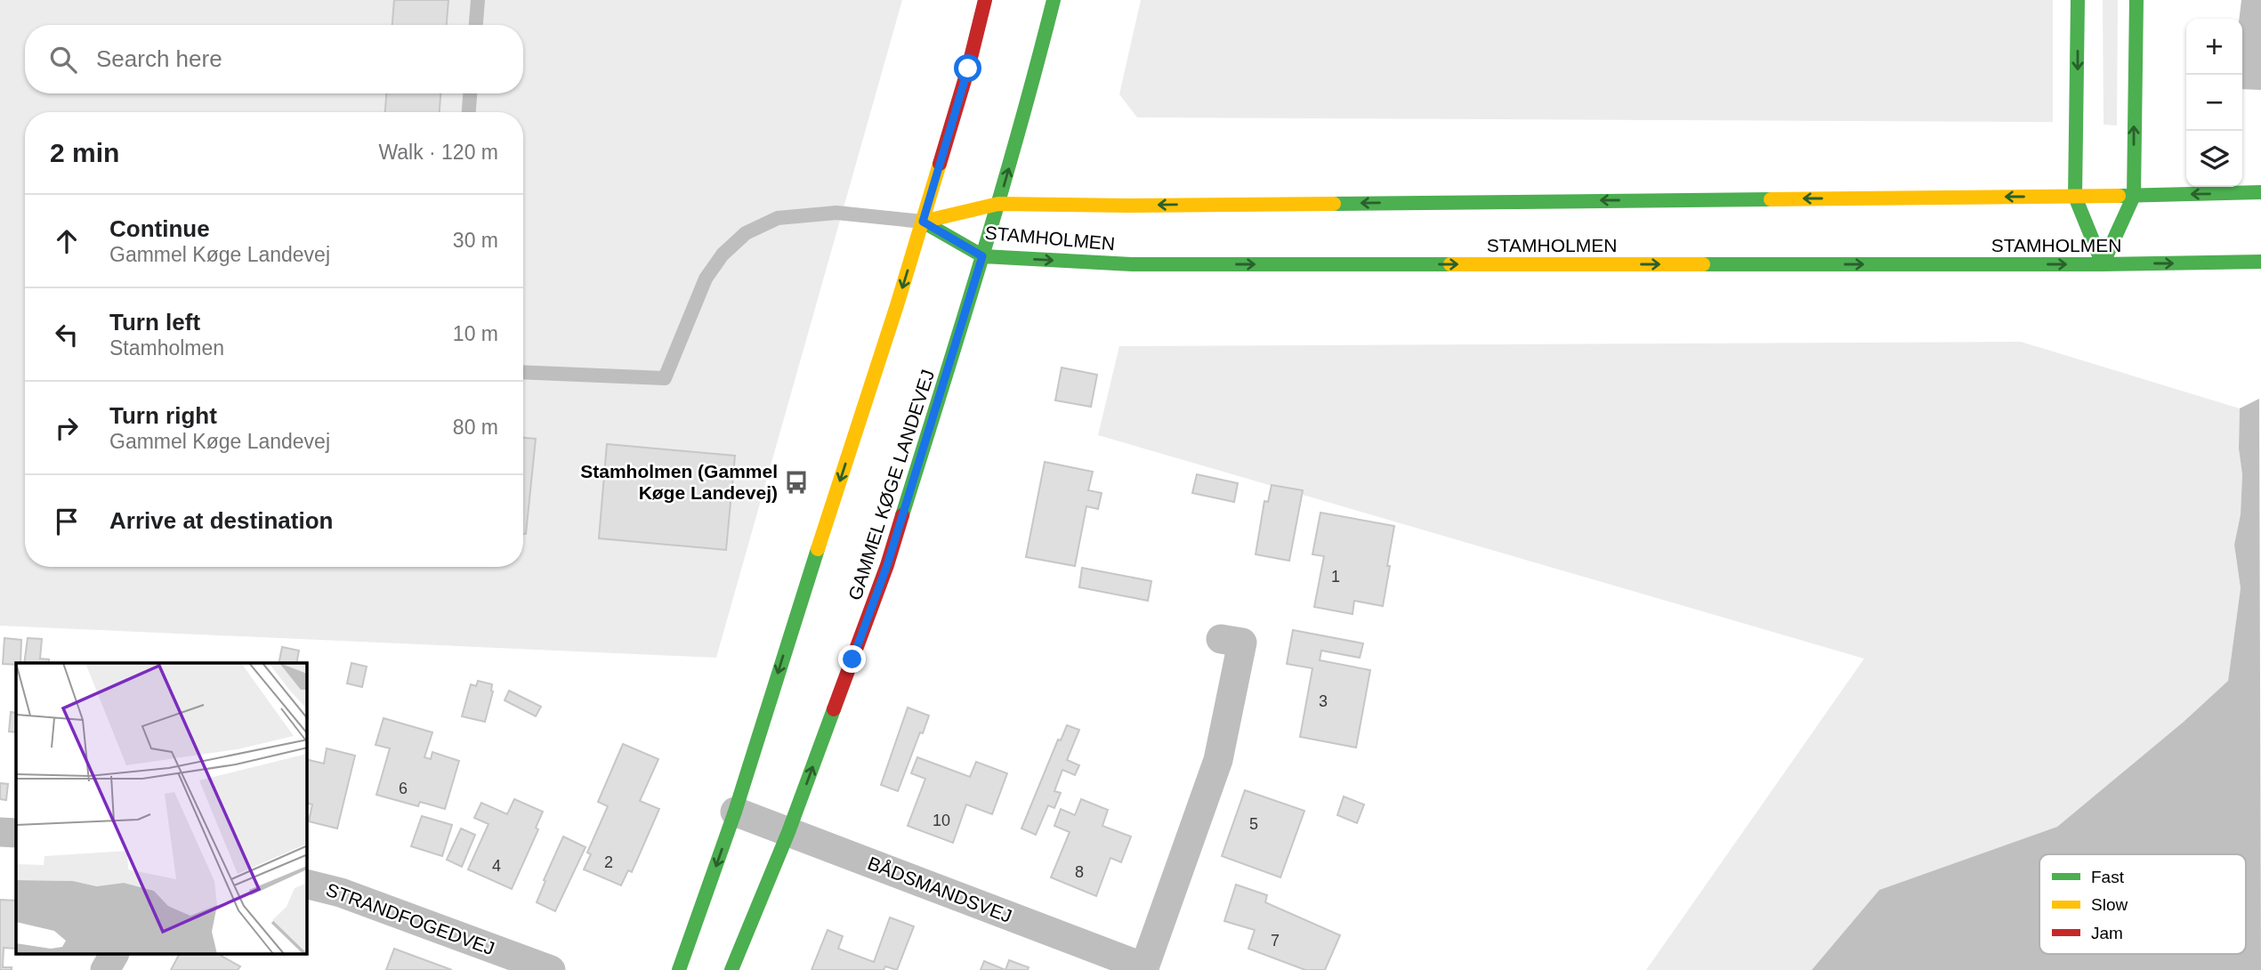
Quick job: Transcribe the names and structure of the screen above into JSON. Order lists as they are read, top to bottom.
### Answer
{
  "streets": {
    "main road": ["STAMHOLMEN", "GAMMEL KØGE LANDEVEJ"],
    "street": ["BÅDSMANDSVEJ", "STRANDFOGEDVEJ"]
  },
  "crossings": [
    ["STAMHOLMEN", "GAMMEL KØGE LANDEVEJ"],
    ["GAMMEL KØGE LANDEVEJ", "BÅDSMANDSVEJ"]
  ],
  "places": {
    "bus stop": ["Stamholmen (Gammel Køge Landevej)"]
  },
  "house_numbers": [
    "1",
    "3",
    "6",
    "10",
    "5",
    "2",
    "4",
    "8",
    "7"
  ],
  "legend": ["Fast", "Slow", "Jam"],
  "page": {
    "map_buttons": ["+", "−"],
    "search": "Search here",
    "heading": ["2 min", "Walk · 120 m"],
    "list": [
      ["Continue", "Gammel Køge Landevej", "30 m"],
      ["Turn left", "Stamholmen", "10 m"],
      ["Turn right", "Gammel Køge Landevej", "80 m"],
      "Arrive at destination"
    ]
  }
}
